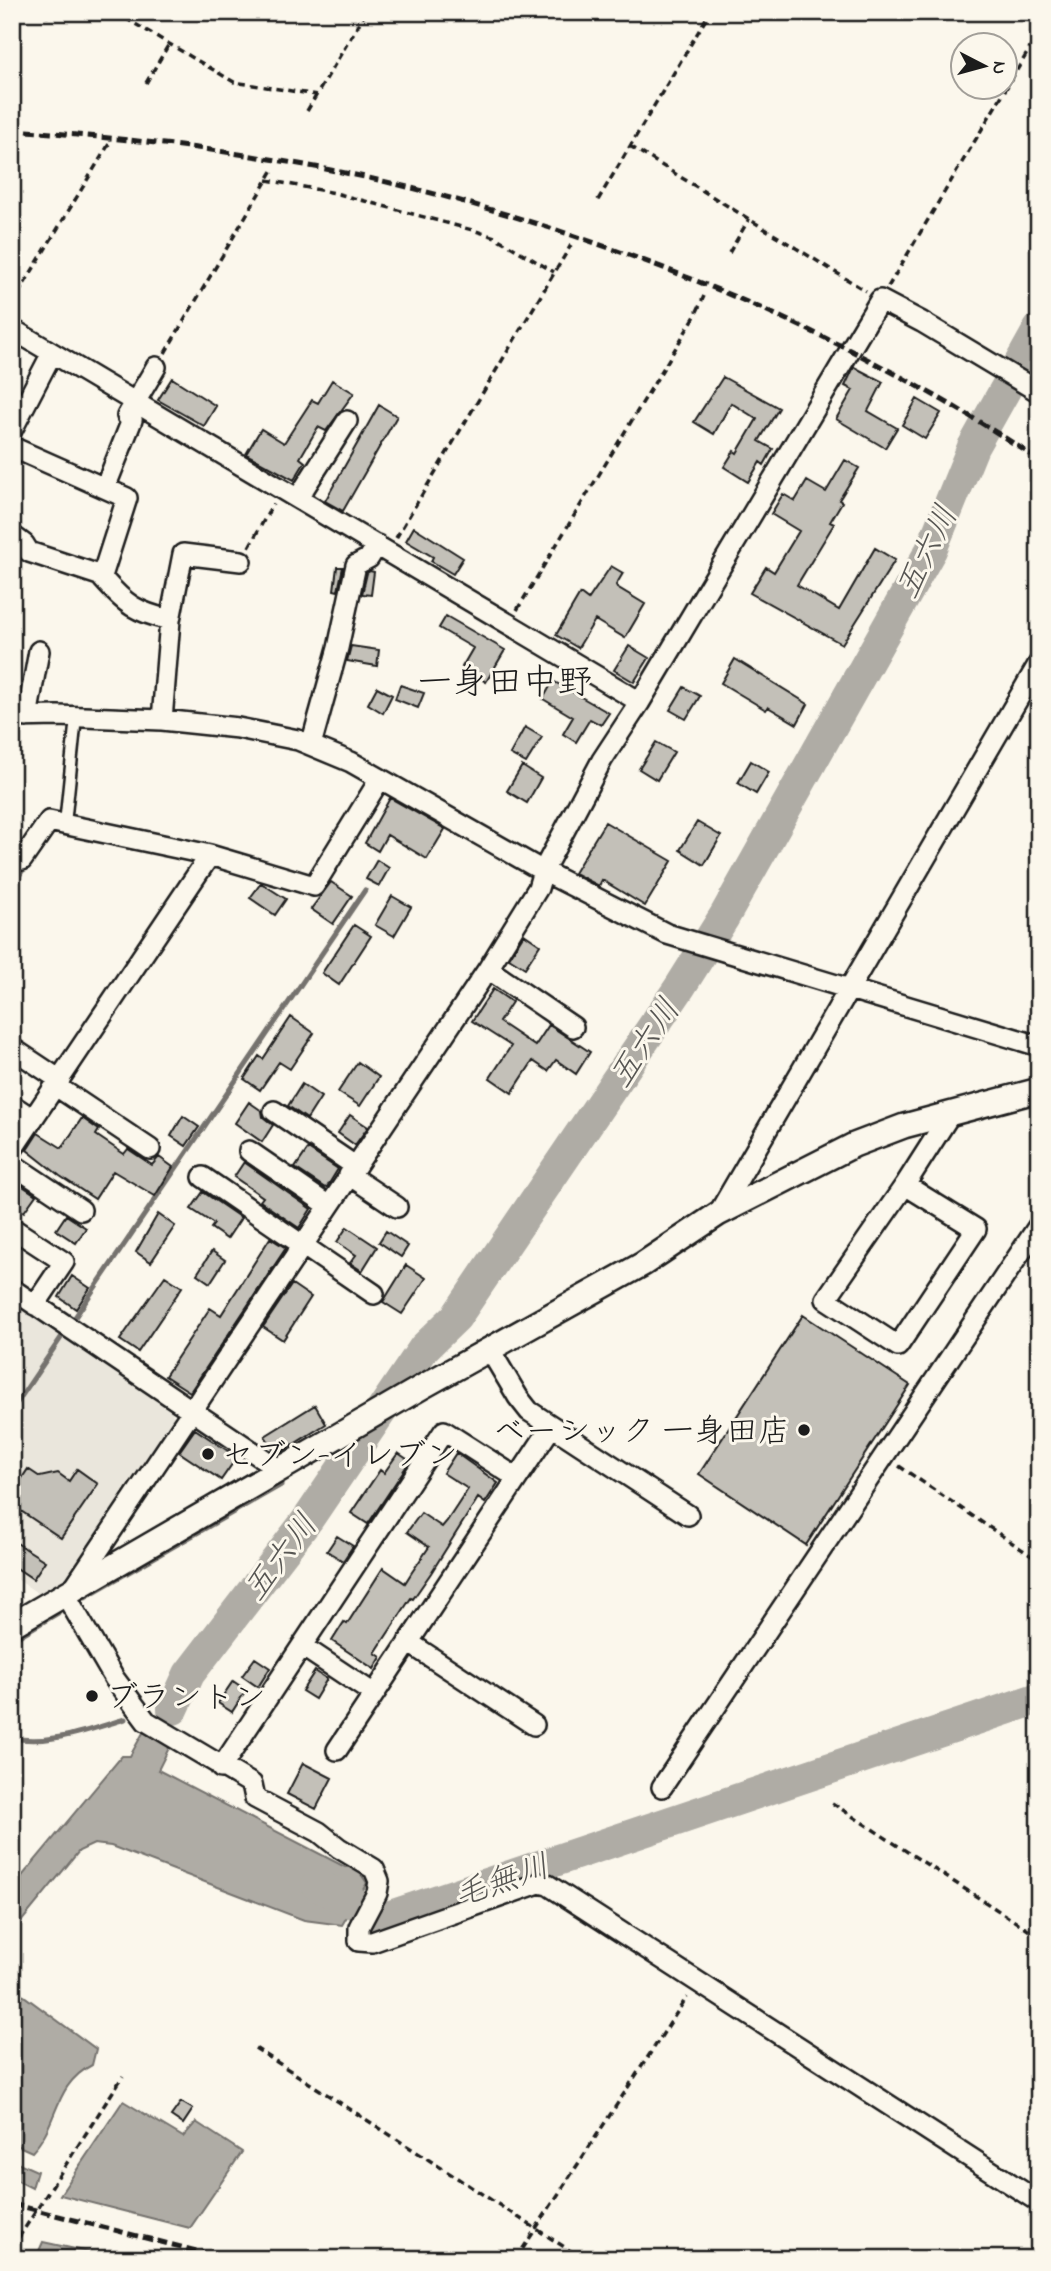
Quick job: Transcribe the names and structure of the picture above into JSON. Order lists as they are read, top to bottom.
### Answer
{
  "districts": ["一身田中野"],
  "water": ["五六川", "毛無川"],
  "places": ["ベーシック 一身田店", "セブン-イレブン", "ブラントン"],
  "north": "right"
}
